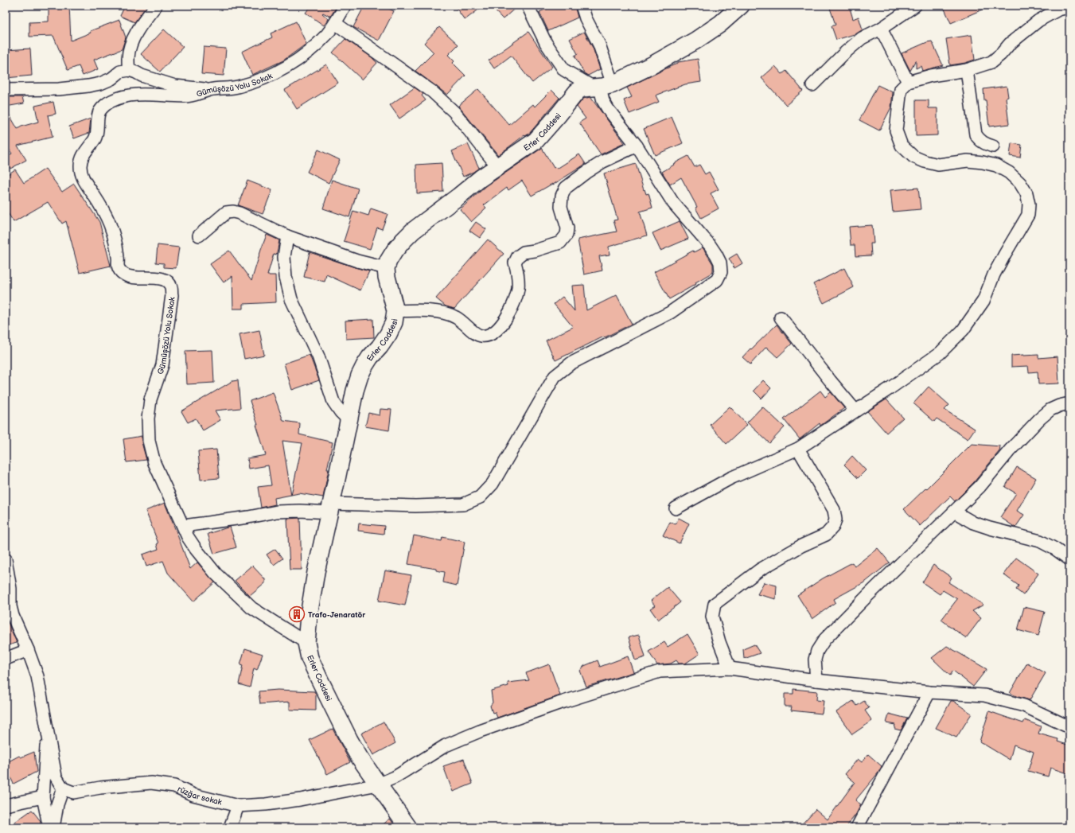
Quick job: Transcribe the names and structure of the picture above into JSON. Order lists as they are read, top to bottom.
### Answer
{
  "streets": {
    "street": ["Gümüşözü Yolu Sokak", "Erler Caddesi", "rüzğar sokak"]
  },
  "crossings": [
    ["Gümüşözü Yolu Sokak", "Erler Caddesi"],
    ["Erler Caddesi", "rüzğar sokak"]
  ],
  "places": {
    "building": ["Trafo-Jenaratör"]
  }
}
